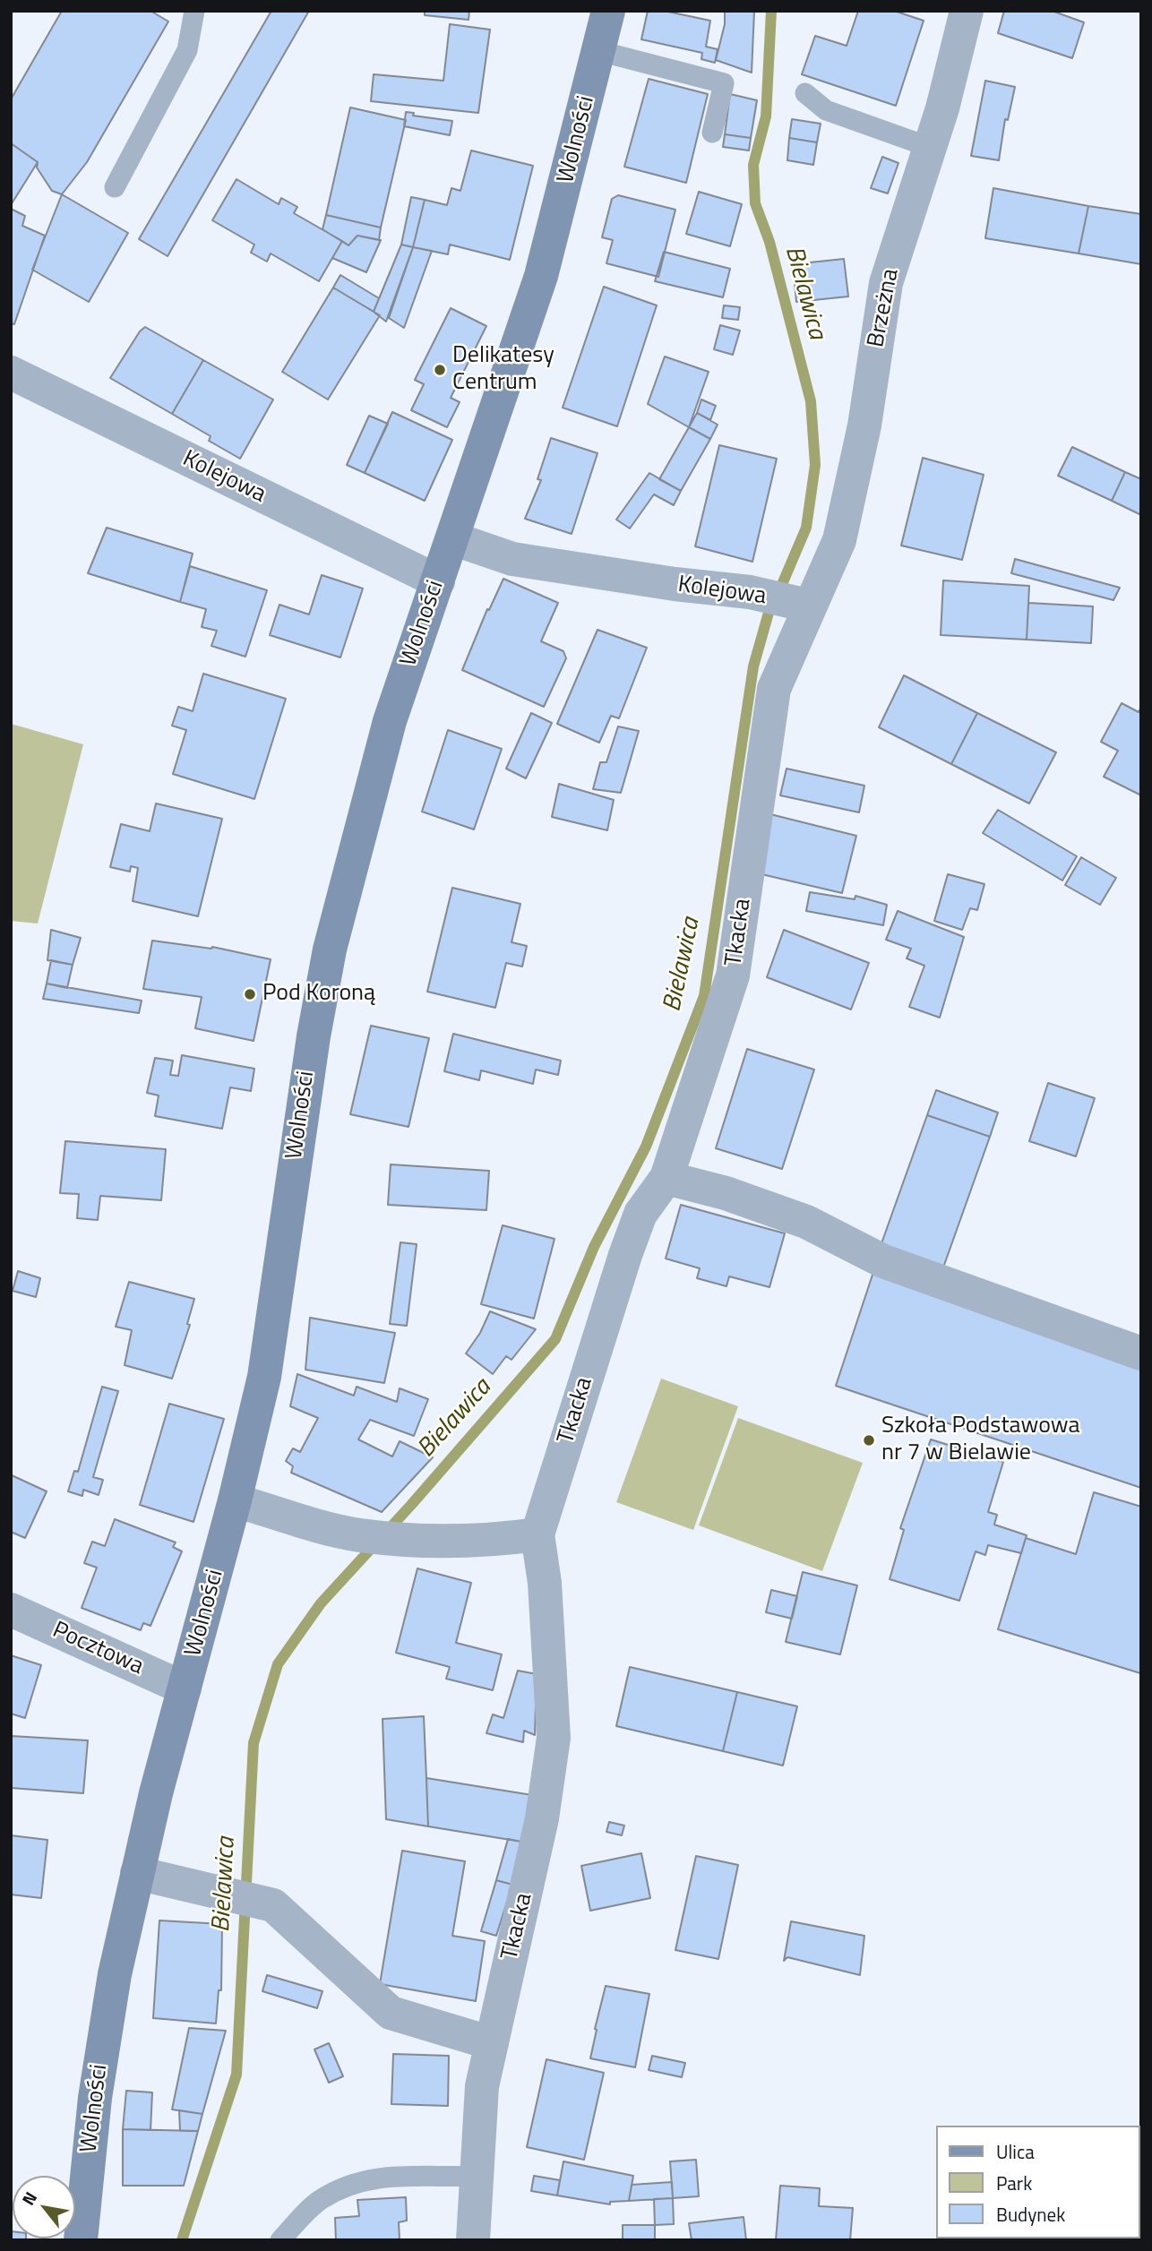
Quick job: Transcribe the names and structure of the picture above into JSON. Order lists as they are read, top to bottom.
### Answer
{
  "streets": {
    "street": [
      "Wolności",
      "Brzeżna",
      "Kolejowa",
      "Tkacka",
      "Pocztowa"
    ]
  },
  "crossings": [
    ["Wolności", "Kolejowa"],
    ["Wolności", "Pocztowa"],
    ["Brzeżna", "Kolejowa"],
    ["Brzeżna", "Tkacka"],
    ["Kolejowa", "Tkacka"]
  ],
  "water": ["Bielawica"],
  "places": ["Delikatesy Centrum", "Pod Koroną", "Szkoła Podstawowa nr 7 w Bielawie"],
  "legend": ["Ulica", "Park", "Budynek"],
  "north": "top left"
}
